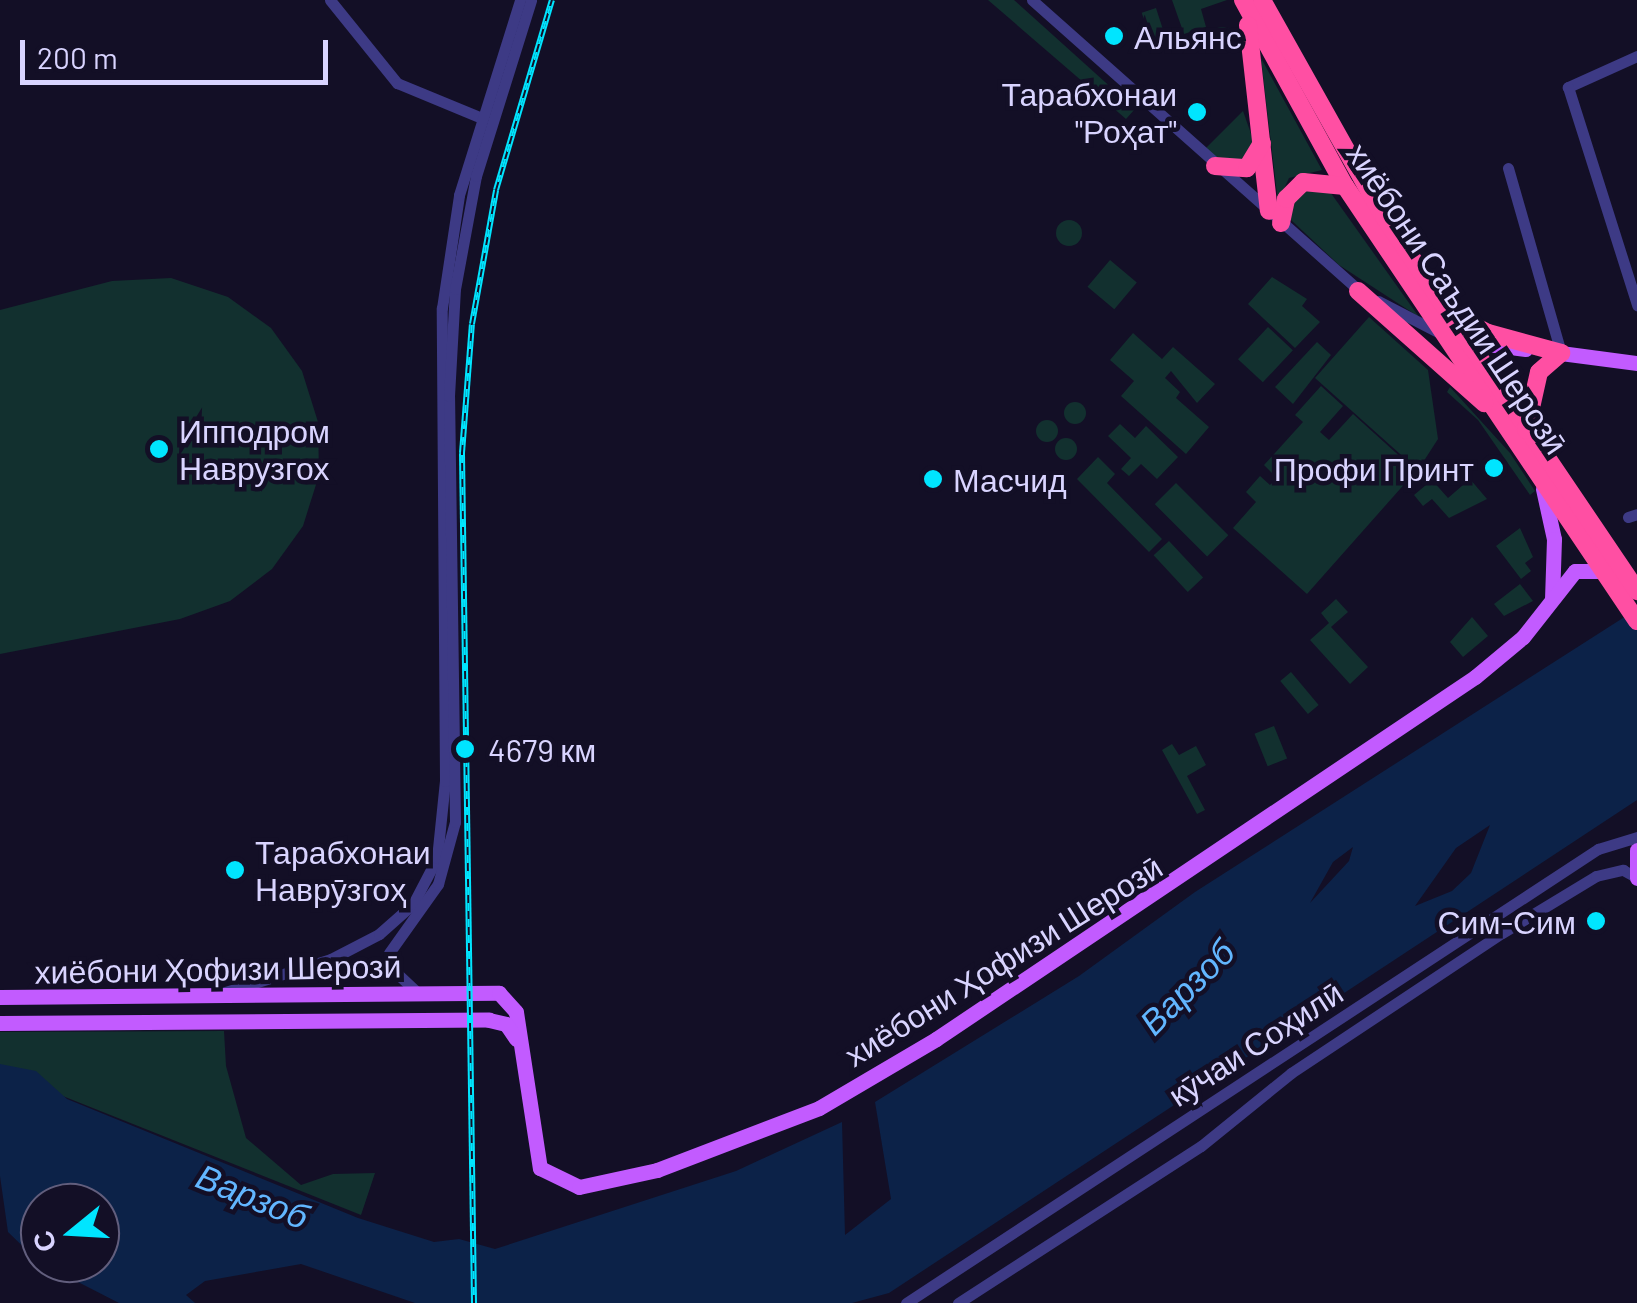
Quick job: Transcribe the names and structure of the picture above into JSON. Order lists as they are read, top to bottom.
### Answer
{
  "streets": {
    "highway": ["хиёбони Саъдии Шерозӣ"],
    "main road": ["хиёбони Ҳофизи Шерозӣ"],
    "street": ["кӯчаи Соҳилӣ"]
  },
  "water": ["Варзоб"],
  "places": [
    "Альянс",
    "Тарабхонаи \"Роҳат\"",
    "Ипподром Наврузгох",
    "Профи Принт",
    "Масчид",
    "4679 км",
    "Тарабхонаи Наврӯзгоҳ",
    "Сим-Сим"
  ],
  "scale_bar": "200 m",
  "north": "left"
}
